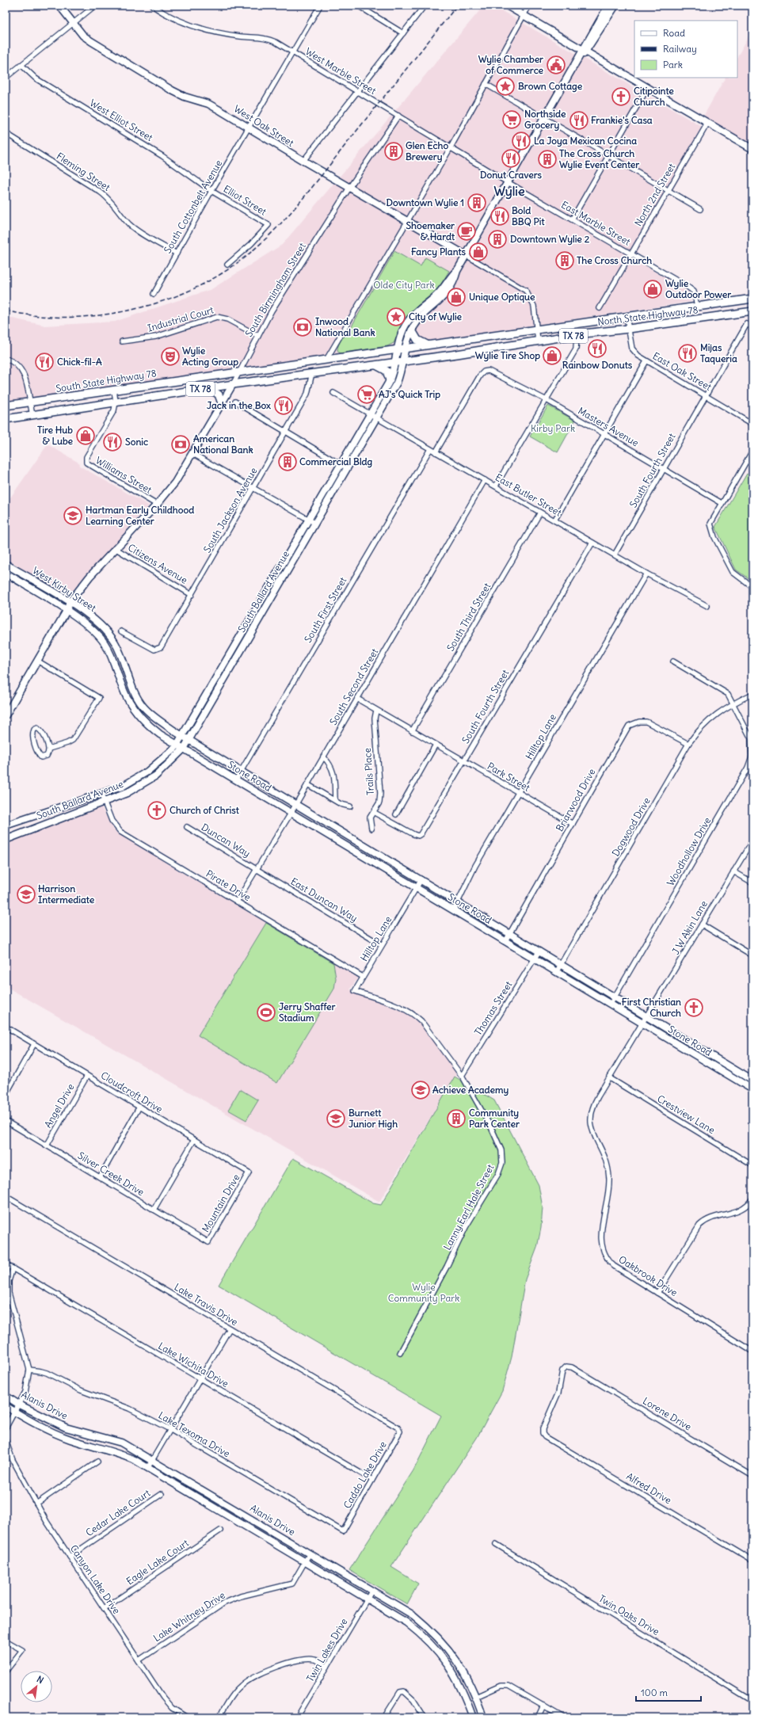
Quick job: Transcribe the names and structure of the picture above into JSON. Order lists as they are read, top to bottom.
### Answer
{
  "streets": {
    "main road": [
      "West Oak Street",
      "South Birmingham Street",
      "North State Highway 78",
      "TX 78",
      "South State Highway 78",
      "West Kirby Street",
      "South Ballard Avenue",
      "Stone Road",
      "Alanis Drive"
    ],
    "street": [
      "West Marble Street",
      "West Elliot Street",
      "Fleming Street",
      "North 2nd Street",
      "Elliot Street",
      "South Cottonbelt Avenue",
      "East Marble Street",
      "Industrial Court",
      "East Oak Street",
      "Masters Avenue",
      "South Fourth Street",
      "Williams Street",
      "East Butler Street",
      "South Jackson Avenue",
      "Citizens Avenue",
      "South First Street",
      "South Third Street",
      "South Second Street",
      "Hilltop Lane",
      "Trails Place",
      "Park Street",
      "Briarwood Drive",
      "Dogwood Drive",
      "Duncan Way",
      "Woodhollow Drive",
      "Pirate Drive",
      "East Duncan Way",
      "J W Akin Lane",
      "Thomas Street",
      "Cloudcroft Drive",
      "Angel Drive",
      "Crestview Lane",
      "Silver Creek Drive",
      "Mountain Drive",
      "Lanny Earl Hale Street",
      "Oakbrook Drive",
      "Lake Travis Drive",
      "Lake Wichita Drive",
      "Lorene Drive",
      "Lake Texoma Drive",
      "Caddo Lake Drive",
      "Alfred Drive",
      "Cedar Lake Court",
      "Eagle Lake Court",
      "Canyon Lake Drive",
      "Twin Oaks Drive",
      "Lake Whitney Drive",
      "Twin Lakes Drive"
    ]
  },
  "crossings": [
    ["West Marble Street", "South Cottonbelt Avenue"],
    ["West Marble Street", "East Marble Street"],
    ["West Marble Street", "South Birmingham Street"],
    ["West Marble Street", "South Ballard Avenue"],
    ["West Elliot Street", "Elliot Street"],
    ["West Elliot Street", "South Cottonbelt Avenue"],
    ["West Oak Street", "South Cottonbelt Avenue"],
    ["West Oak Street", "South Birmingham Street"],
    ["West Oak Street", "South Ballard Avenue"],
    ["Fleming Street", "South Cottonbelt Avenue"],
    ["North 2nd Street", "East Marble Street"],
    ["Elliot Street", "South Cottonbelt Avenue"],
    ["East Marble Street", "North State Highway 78"],
    ["East Marble Street", "South Ballard Avenue"],
    ["South Birmingham Street", "Industrial Court"],
    ["South Birmingham Street", "TX 78"],
    ["South Birmingham Street", "South State Highway 78"],
    ["South Birmingham Street", "Williams Street"],
    ["South Birmingham Street", "Citizens Avenue"],
    ["South Birmingham Street", "West Kirby Street"],
    ["North State Highway 78", "TX 78"],
    ["North State Highway 78", "East Oak Street"],
    ["North State Highway 78", "South State Highway 78"],
    ["North State Highway 78", "South Ballard Avenue"],
    ["TX 78", "Williams Street"],
    ["TX 78", "South Jackson Avenue"],
    ["TX 78", "South Ballard Avenue"],
    ["East Oak Street", "South Fourth Street"],
    ["South State Highway 78", "Williams Street"],
    ["South State Highway 78", "South Ballard Avenue"],
    ["Masters Avenue", "South Fourth Street"],
    ["Masters Avenue", "East Butler Street"],
    ["South Fourth Street", "East Butler Street"],
    ["South Fourth Street", "Trails Place"],
    ["South Fourth Street", "Park Street"],
    ["East Butler Street", "South Ballard Avenue"],
    ["East Butler Street", "South First Street"],
    ["East Butler Street", "South Third Street"],
    ["East Butler Street", "South Second Street"],
    ["East Butler Street", "Hilltop Lane"],
    ["South Jackson Avenue", "Citizens Avenue"],
    ["West Kirby Street", "South Ballard Avenue"],
    ["West Kirby Street", "Stone Road"],
    ["South Ballard Avenue", "Stone Road"],
    ["South Ballard Avenue", "Pirate Drive"],
    ["South First Street", "Stone Road"],
    ["South Third Street", "Park Street"],
    ["South Second Street", "Stone Road"],
    ["South Second Street", "Park Street"],
    ["South Second Street", "Duncan Way"],
    ["South Second Street", "Pirate Drive"],
    ["South Second Street", "East Duncan Way"],
    ["Hilltop Lane", "Stone Road"],
    ["Hilltop Lane", "Park Street"],
    ["Hilltop Lane", "Pirate Drive"],
    ["Hilltop Lane", "East Duncan Way"],
    ["Hilltop Lane", "Lanny Earl Hale Street"],
    ["Trails Place", "Park Street"],
    ["Stone Road", "Briarwood Drive"],
    ["Stone Road", "Dogwood Drive"],
    ["Stone Road", "Woodhollow Drive"],
    ["Stone Road", "J W Akin Lane"],
    ["Stone Road", "Thomas Street"],
    ["Stone Road", "Oakbrook Drive"],
    ["Park Street", "Briarwood Drive"],
    ["Briarwood Drive", "Dogwood Drive"],
    ["Dogwood Drive", "Woodhollow Drive"],
    ["Duncan Way", "East Duncan Way"],
    ["J W Akin Lane", "Oakbrook Drive"],
    ["Thomas Street", "Lanny Earl Hale Street"],
    ["Cloudcroft Drive", "Angel Drive"],
    ["Cloudcroft Drive", "Mountain Drive"],
    ["Angel Drive", "Silver Creek Drive"],
    ["Crestview Lane", "Oakbrook Drive"],
    ["Silver Creek Drive", "Mountain Drive"],
    ["Lake Travis Drive", "Caddo Lake Drive"],
    ["Lake Wichita Drive", "Caddo Lake Drive"],
    ["Alanis Drive", "Lake Whitney Drive"],
    ["Alanis Drive", "Twin Lakes Drive"],
    ["Lorene Drive", "Alfred Drive"],
    ["Lake Texoma Drive", "Caddo Lake Drive"],
    ["Cedar Lake Court", "Canyon Lake Drive"],
    ["Eagle Lake Court", "Canyon Lake Drive"],
    ["Canyon Lake Drive", "Lake Whitney Drive"]
  ],
  "districts": ["Wylie"],
  "parks": ["Olde City Park", "Kirby Park", "Wylie Community Park"],
  "places": {
    "public building": ["Wylie Chamber of Commerce"],
    "place": ["Brown Cottage", "City of Wylie"],
    "church": ["Citipointe Church", "Church of Christ", "First Christian Church"],
    "supermarket": ["Northside Grocery", "AJ's Quick Trip"],
    "restaurant": [
      "Frankie's Casa",
      "La Joya Mexican Cocina",
      "Donut Cravers",
      "Bold BBQ Pit",
      "Rainbow Donuts",
      "Mijas Taqueria",
      "Chick-fil-A",
      "Jack in the Box",
      "Sonic"
    ],
    "building": [
      "Glen Echo Brewery",
      "The Cross Church Wylie Event Center",
      "Downtown Wylie 1",
      "Downtown Wylie 2",
      "The Cross Church",
      "Commercial Bldg",
      "Community Park Center"
    ],
    "cafe": ["Shoemaker & Hardt"],
    "shop": [
      "Fancy Plants",
      "Wylie Outdoor Power",
      "Unique Optique",
      "Wylie Tire Shop",
      "Tire Hub & Lube"
    ],
    "bank": ["Inwood National Bank", "American National Bank"],
    "theatre": ["Wylie Acting Group"],
    "school or university": [
      "Hartman Early Childhood Learning Center",
      "Harrison Intermediate",
      "Achieve Academy",
      "Burnett Junior High"
    ],
    "sports": ["Jerry Shaffer Stadium"]
  },
  "legend": ["Road", "Railway", "Park"],
  "scale_bar": "100 m",
  "north": "top right"
}
